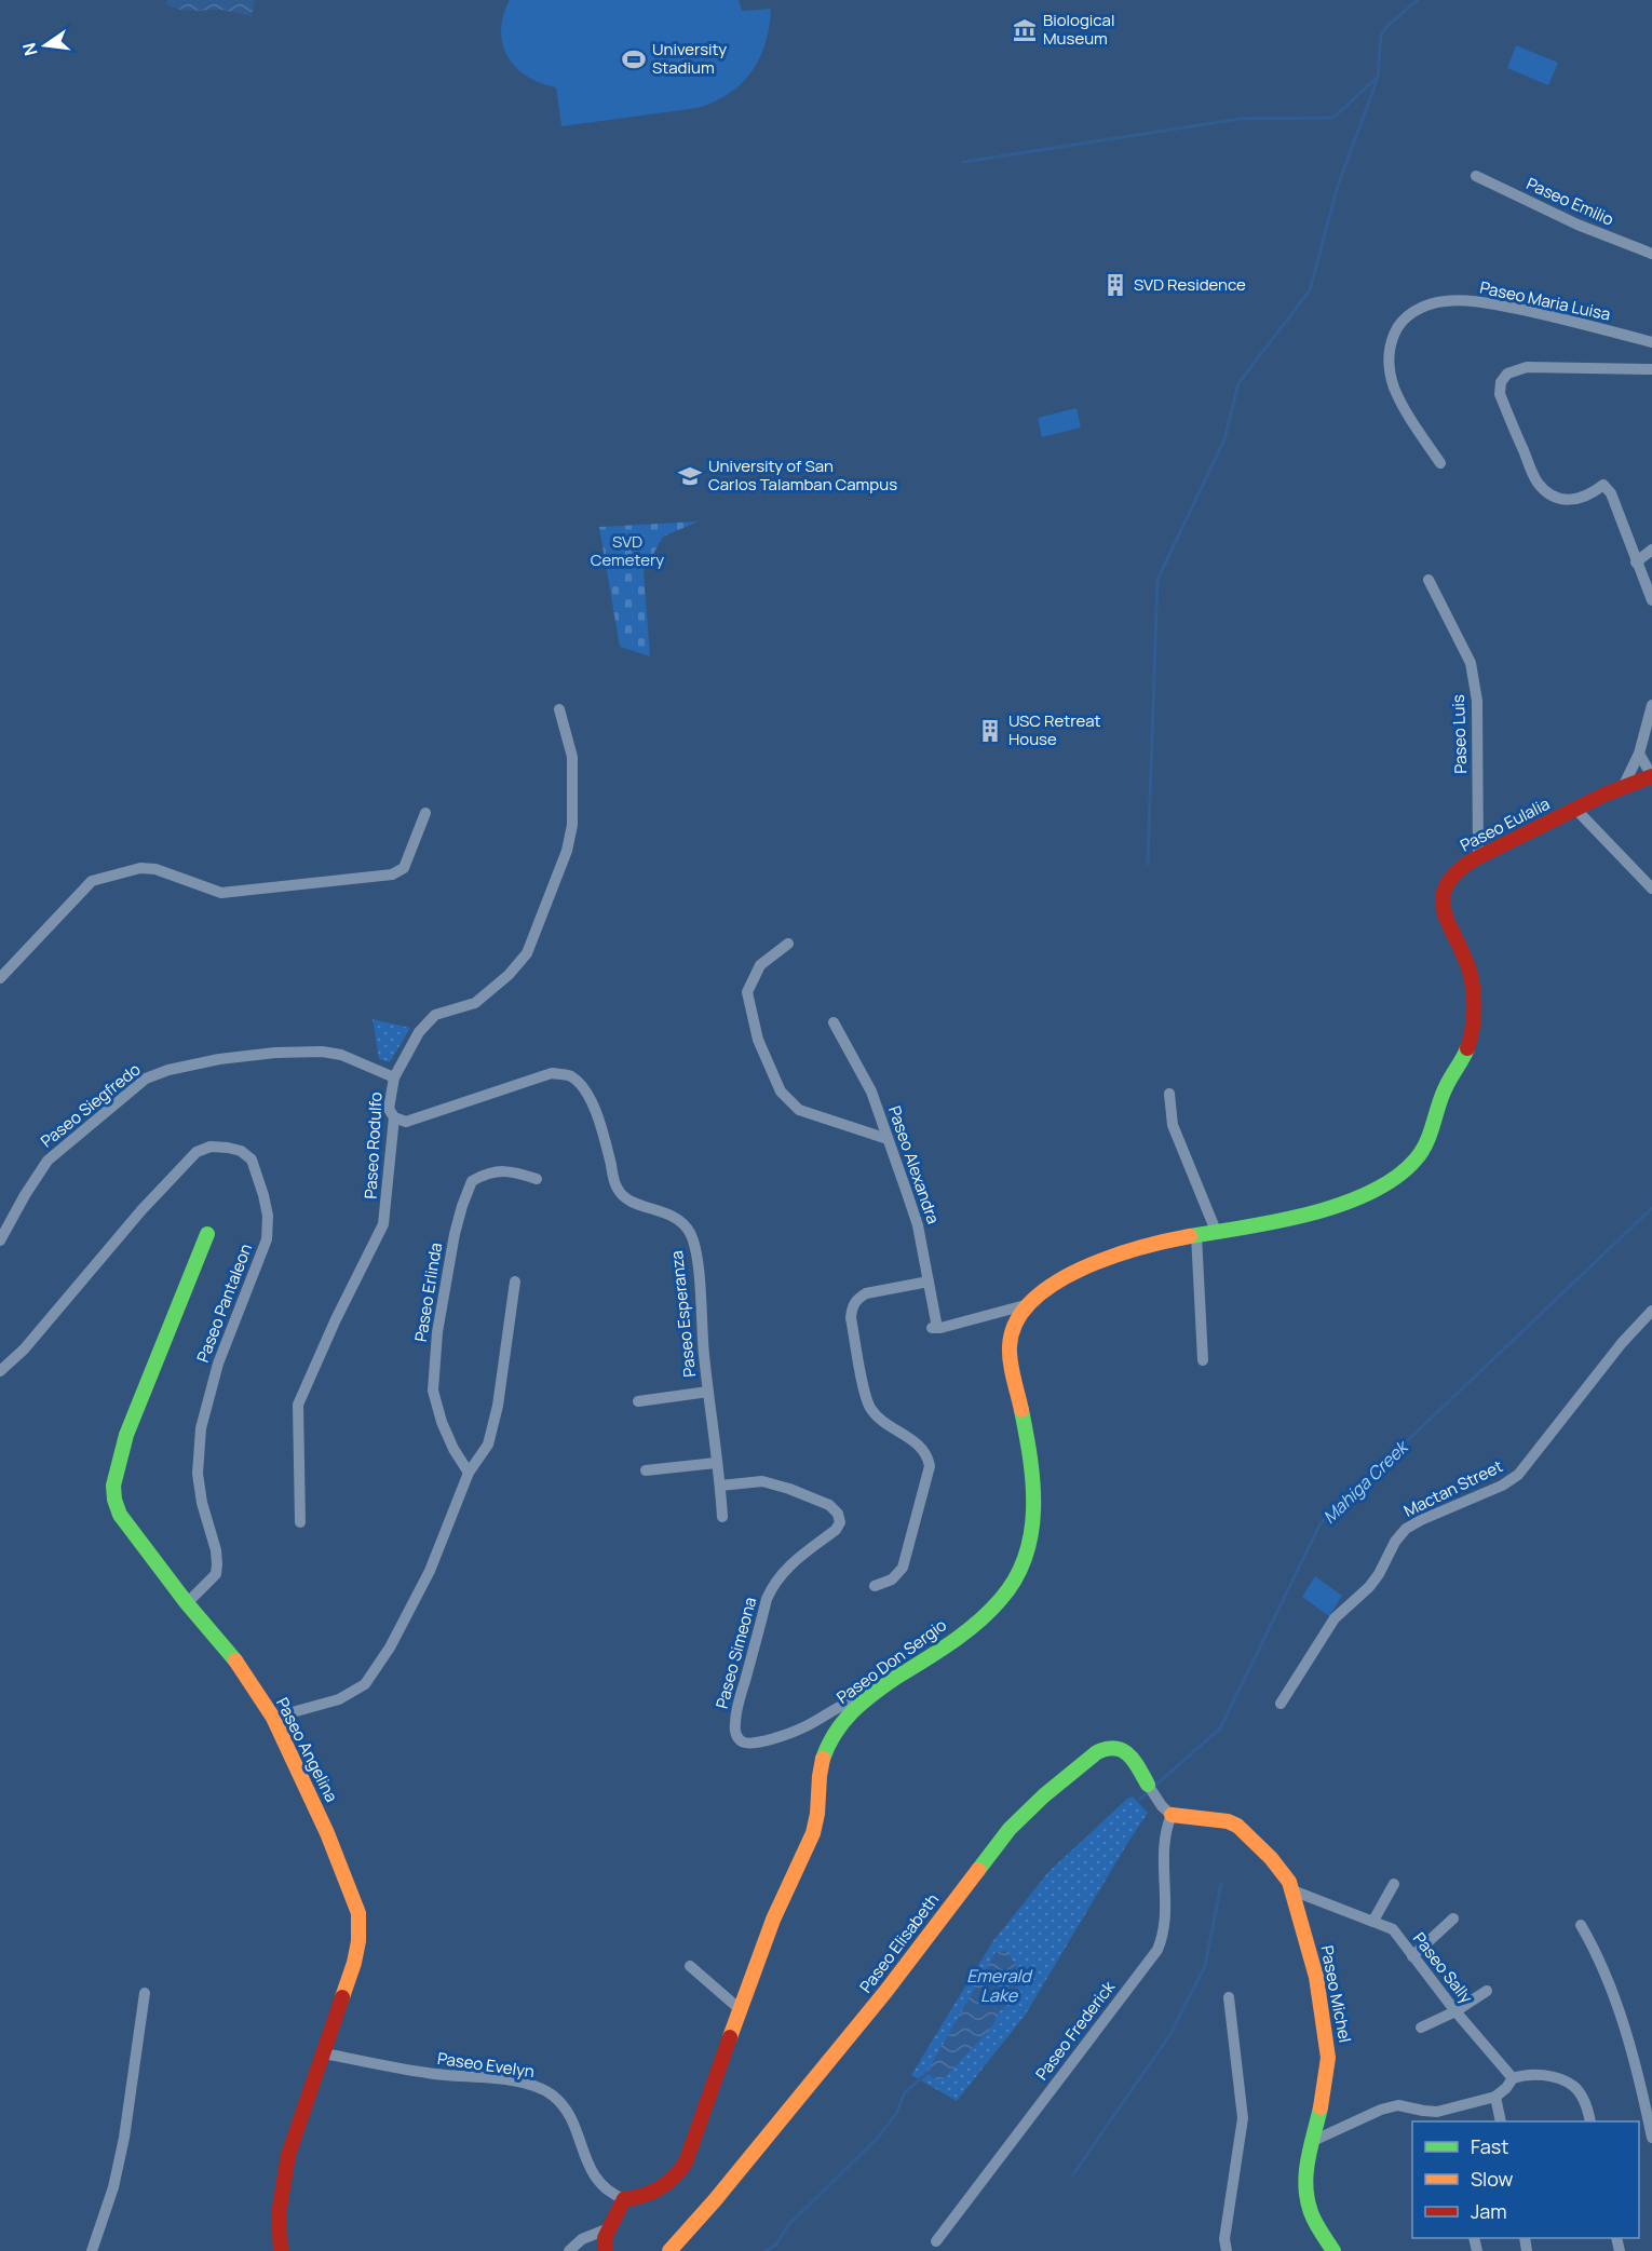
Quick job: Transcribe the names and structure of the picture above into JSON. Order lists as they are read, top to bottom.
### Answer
{
  "streets": {
    "street": [
      "Paseo Emilio",
      "Paseo Maria Luisa",
      "Paseo Luis",
      "Paseo Eulalia",
      "Paseo Siegfredo",
      "Paseo Rodulfo",
      "Paseo Alexandra",
      "Paseo Erlinda",
      "Paseo Pantaleon",
      "Paseo Esperanza",
      "Mactan Street",
      "Paseo Simeona",
      "Paseo Don Sergio",
      "Paseo Angelina",
      "Paseo Elisabeth",
      "Paseo Sally",
      "Paseo Michel",
      "Paseo Frederick",
      "Paseo Evelyn"
    ]
  },
  "crossings": [
    ["Paseo Luis", "Paseo Eulalia"],
    ["Paseo Eulalia", "Paseo Don Sergio"],
    ["Paseo Siegfredo", "Paseo Rodulfo"],
    ["Paseo Rodulfo", "Paseo Esperanza"],
    ["Paseo Alexandra", "Paseo Don Sergio"],
    ["Paseo Pantaleon", "Paseo Angelina"],
    ["Paseo Esperanza", "Paseo Simeona"],
    ["Paseo Simeona", "Paseo Don Sergio"],
    ["Paseo Don Sergio", "Paseo Evelyn"],
    ["Paseo Angelina", "Paseo Evelyn"],
    ["Paseo Elisabeth", "Paseo Michel"],
    ["Paseo Elisabeth", "Paseo Frederick"],
    ["Paseo Sally", "Paseo Michel"],
    ["Paseo Michel", "Paseo Frederick"]
  ],
  "water": ["Mahiga Creek", "Emerald Lake"],
  "parks": ["SVD Cemetery"],
  "places": {
    "museum": ["Biological Museum"],
    "sports": ["University Stadium"],
    "building": ["SVD Residence", "USC Retreat House"],
    "school or university": ["University of San Carlos Talamban Campus"]
  },
  "legend": ["Fast", "Slow", "Jam"],
  "north": "left"
}
